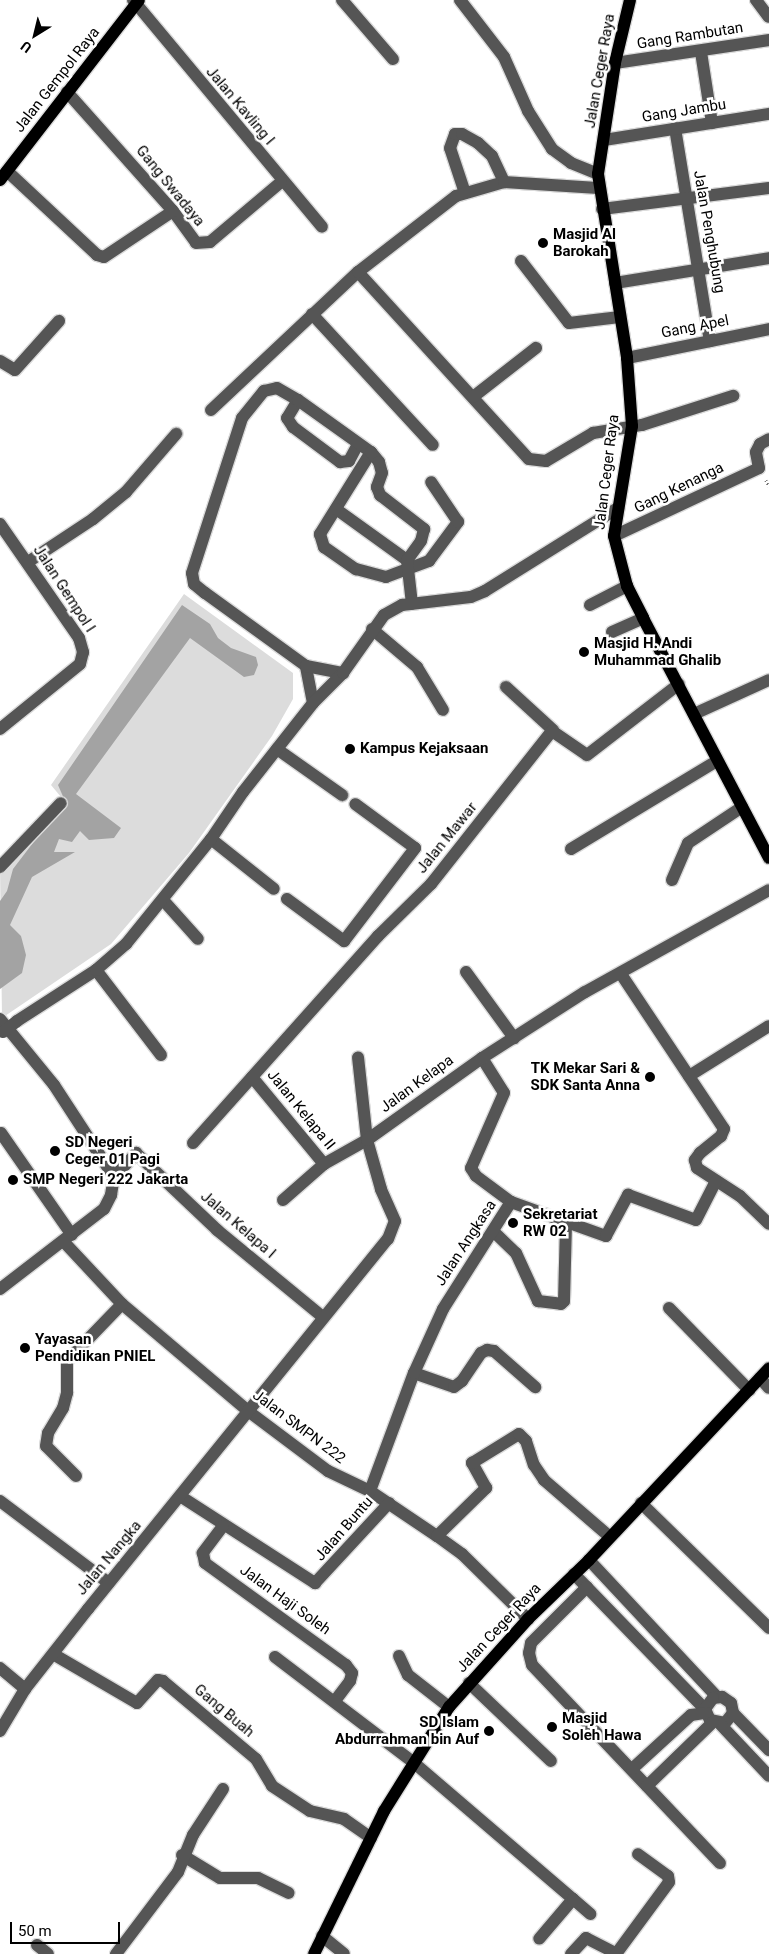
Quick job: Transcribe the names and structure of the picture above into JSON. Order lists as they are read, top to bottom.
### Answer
{
  "streets": {
    "main road": ["Jalan Ceger Raya", "Jalan Gempol Raya"],
    "street": [
      "Gang Rambutan",
      "Jalan Kavling I",
      "Gang Jambu",
      "Gang Swadaya",
      "Jalan Penghubung",
      "Gang Apel",
      "Gang Kenanga",
      "Jalan Gempol I",
      "Jalan Mawar",
      "Jalan Kelapa",
      "Jalan Kelapa II",
      "Jalan Kelapa I",
      "Jalan Angkasa",
      "Jalan SMPN 222",
      "Jalan Buntu",
      "Jalan Nangka",
      "Jalan Haji Soleh",
      "Gang Buah"
    ]
  },
  "crossings": [
    ["Gang Rambutan", "Jalan Ceger Raya"],
    ["Jalan Ceger Raya", "Gang Jambu"],
    ["Jalan Ceger Raya", "Gang Apel"],
    ["Jalan Ceger Raya", "Gang Kenanga"],
    ["Jalan Ceger Raya", "Jalan SMPN 222"],
    ["Jalan Ceger Raya", "Gang Buah"],
    ["Jalan Gempol Raya", "Jalan Kavling I"],
    ["Jalan Gempol Raya", "Gang Swadaya"],
    ["Jalan Kavling I", "Gang Swadaya"],
    ["Gang Jambu", "Jalan Penghubung"],
    ["Jalan Penghubung", "Gang Apel"],
    ["Jalan Mawar", "Jalan Kelapa II"],
    ["Jalan Kelapa", "Jalan Kelapa II"],
    ["Jalan Angkasa", "Jalan SMPN 222"],
    ["Jalan SMPN 222", "Jalan Buntu"],
    ["Jalan SMPN 222", "Jalan Nangka"],
    ["Jalan Buntu", "Jalan Haji Soleh"],
    ["Jalan Nangka", "Gang Buah"]
  ],
  "places": [
    "Masjid Al Barokah",
    "Masjid H. Andi Muhammad Ghalib",
    "Kampus Kejaksaan",
    "TK Mekar Sari & SDK Santa Anna",
    "SD Negeri Ceger 01 Pagi",
    "SMP Negeri 222 Jakarta",
    "Sekretariat RW 02",
    "Yayasan Pendidikan PNIEL",
    "Masjid Soleh Hawa",
    "SD Islam Abdurrahman bin Auf"
  ],
  "scale_bar": "50 m",
  "north": "bottom left"
}
